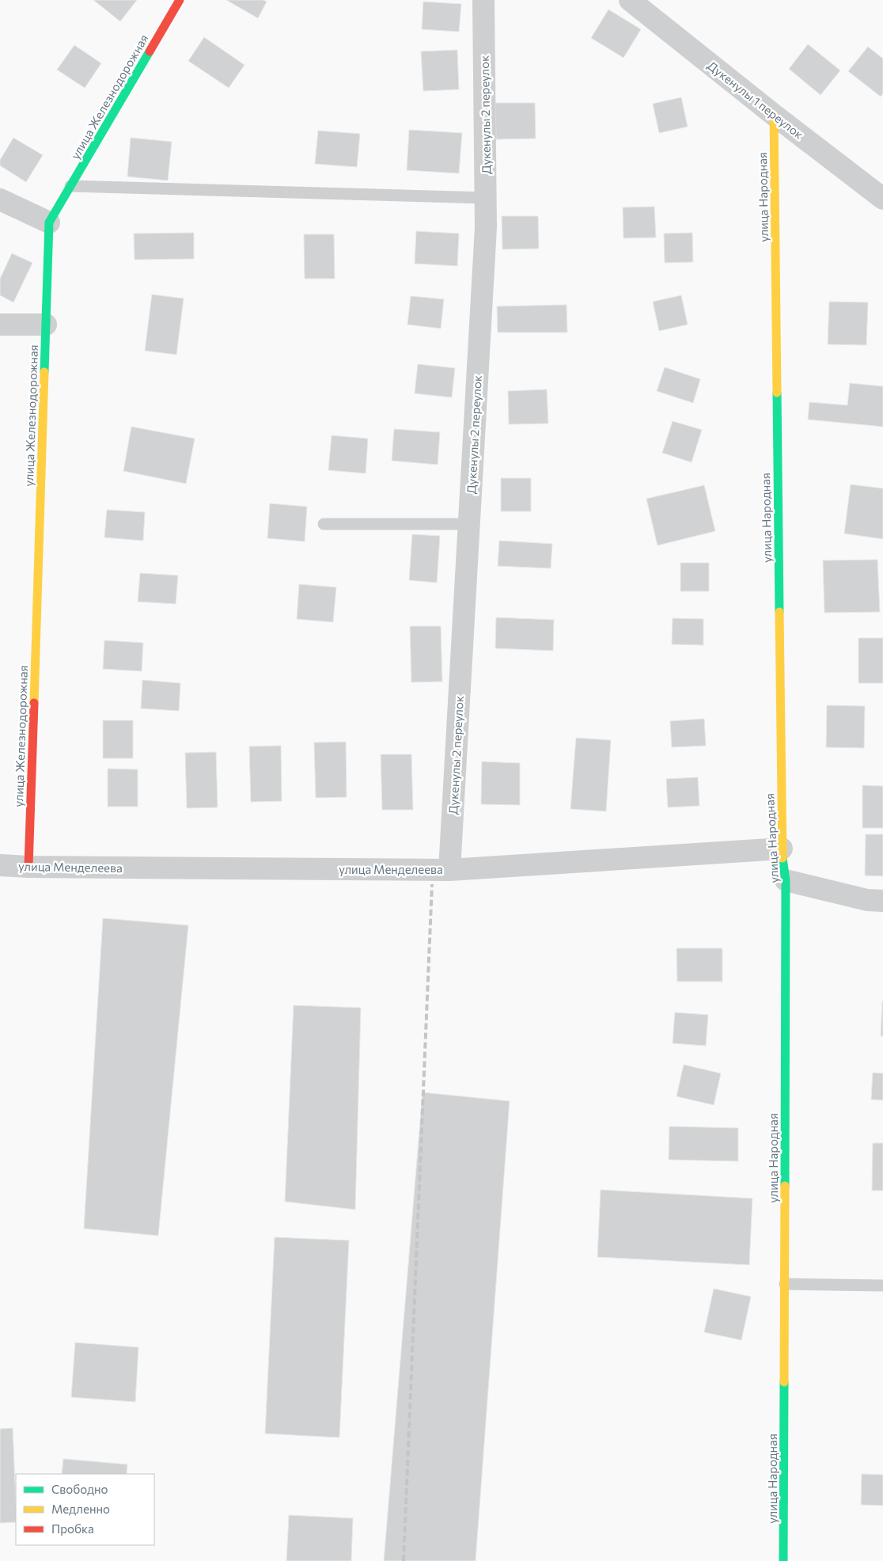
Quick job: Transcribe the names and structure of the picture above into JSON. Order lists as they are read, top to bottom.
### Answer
{
  "streets": {
    "street": [
      "улица Железнодорожная",
      "Дукенулы 1 переулок",
      "Дукенулы 2 переулок",
      "улица Народная",
      "улица Менделеева"
    ]
  },
  "crossings": [
    ["улица Железнодорожная", "улица Менделеева"],
    ["Дукенулы 1 переулок", "улица Народная"],
    ["Дукенулы 2 переулок", "улица Менделеева"],
    ["улица Народная", "улица Менделеева"]
  ],
  "legend": ["Свободно", "Медленно", "Пробка"]
}
